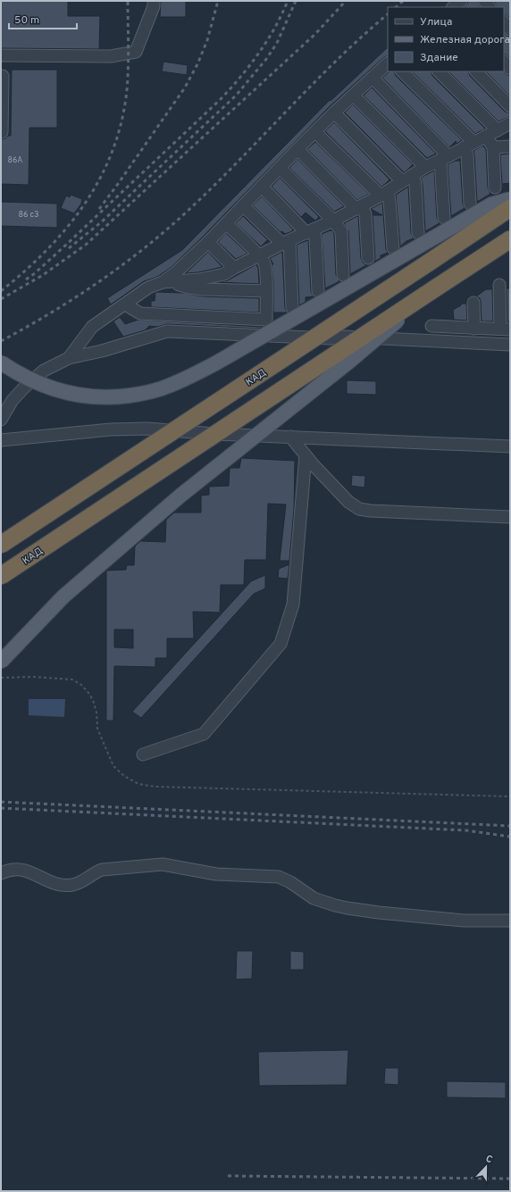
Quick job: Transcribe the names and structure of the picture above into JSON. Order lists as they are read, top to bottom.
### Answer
{
  "streets": {
    "highway": ["КАД"]
  },
  "house_numbers": ["86А", "86 с3"],
  "legend": ["Улица", "Железная дорога", "Здание"],
  "scale_bar": "50 m",
  "north": "top"
}
